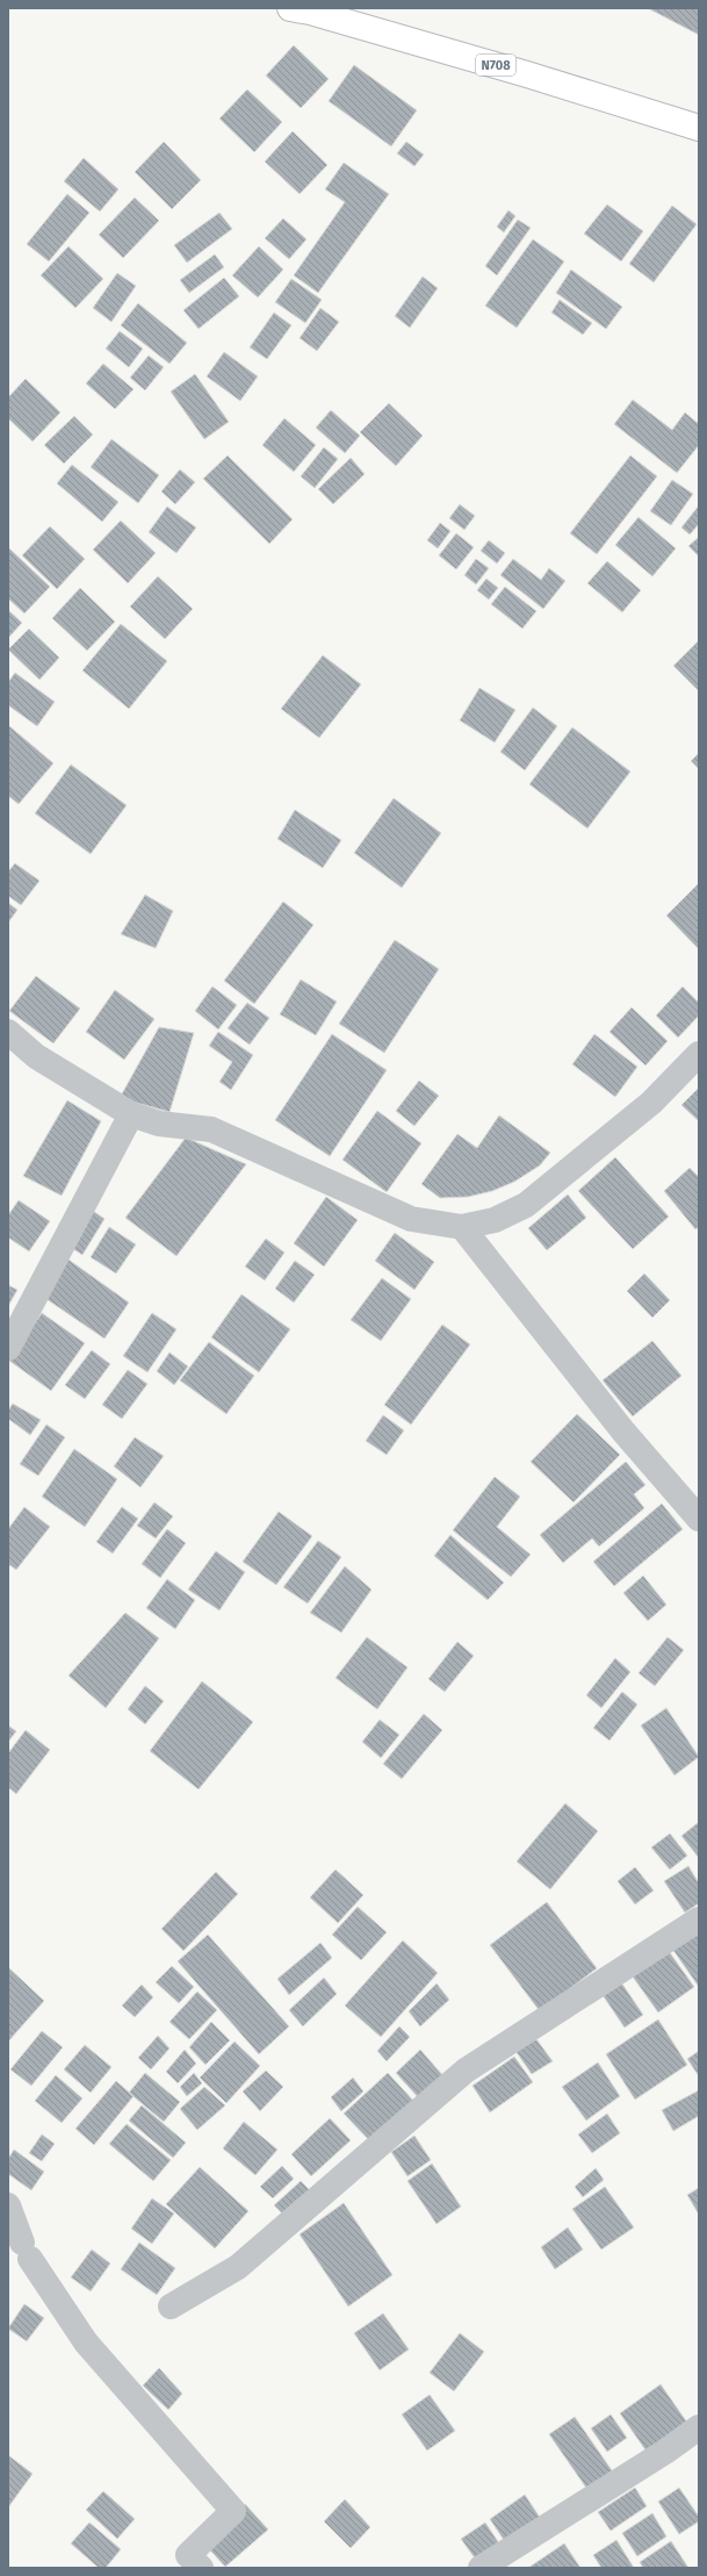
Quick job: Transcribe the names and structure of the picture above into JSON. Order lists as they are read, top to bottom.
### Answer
{
  "streets": {
    "highway": ["N708"]
  }
}
